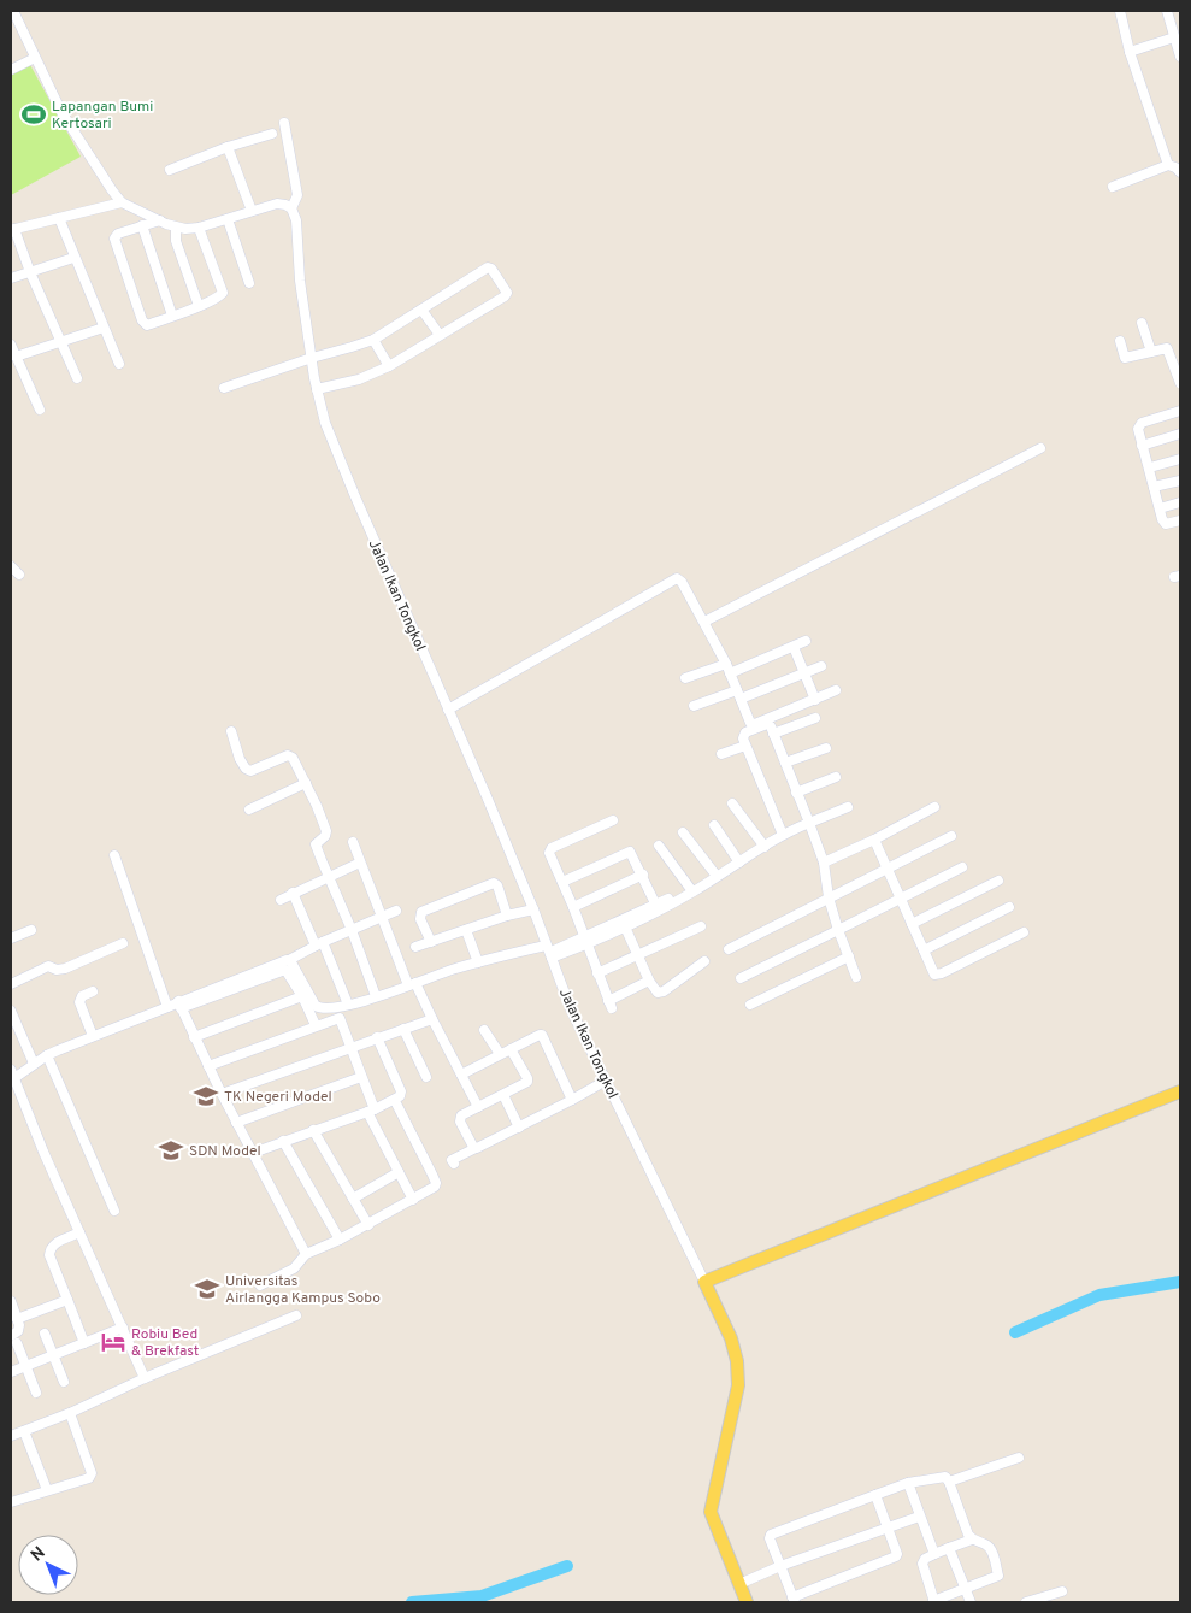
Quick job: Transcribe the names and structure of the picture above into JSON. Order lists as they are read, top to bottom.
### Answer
{
  "streets": {
    "street": ["Jalan Ikan Tongkol"]
  },
  "places": {
    "sports": ["Lapangan Bumi Kertosari"],
    "school or university": ["TK Negeri Model", "SDN Model", "Universitas Airlangga Kampus Sobo"],
    "hotel": ["Robiu Bed & Brekfast"]
  },
  "north": "top left"
}
